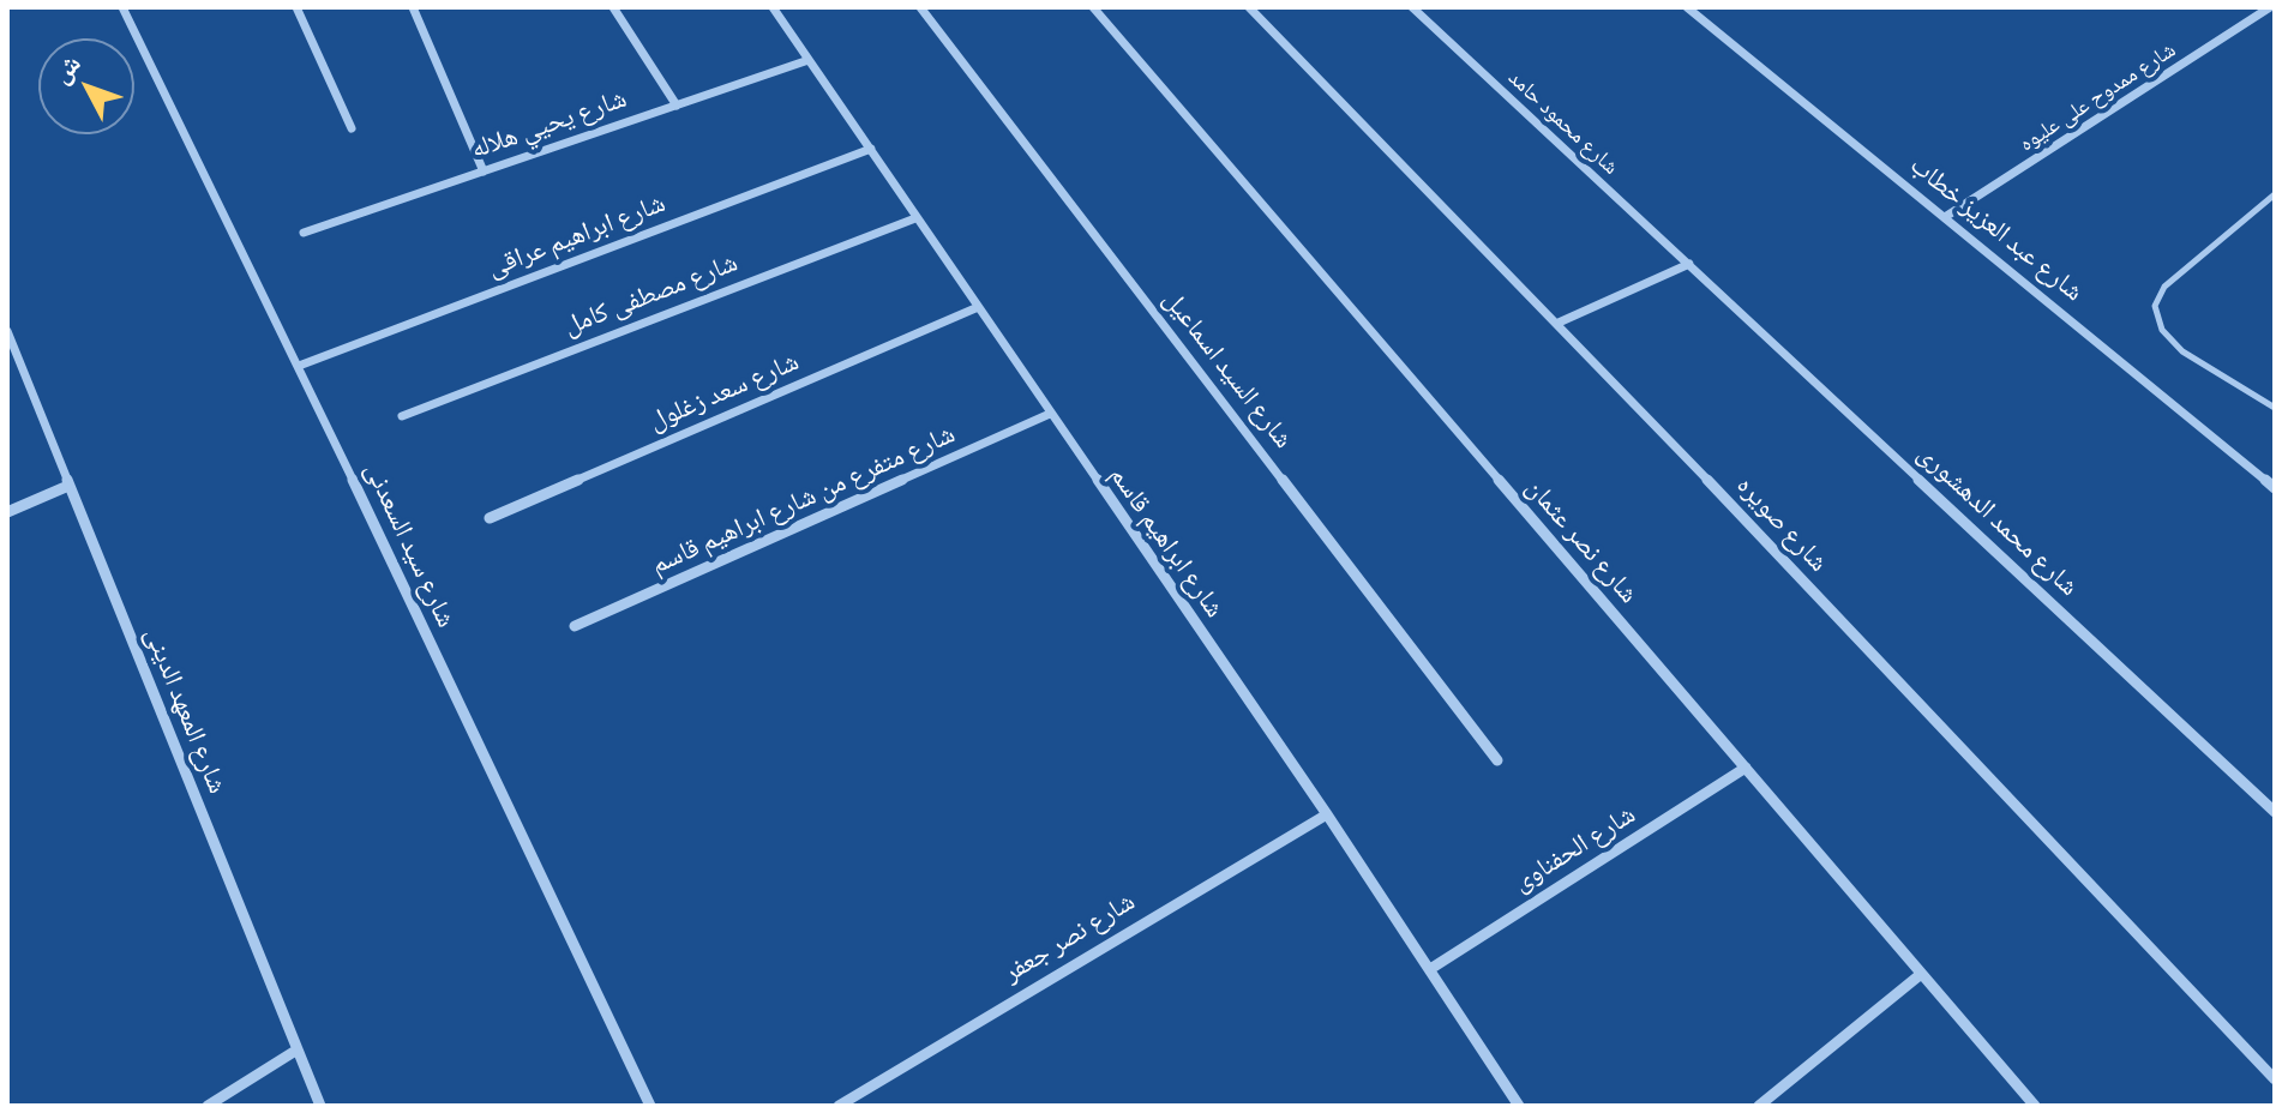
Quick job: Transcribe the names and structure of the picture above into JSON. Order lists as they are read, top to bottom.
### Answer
{
  "streets": {
    "street": [
      "شارع ممدوح على عليوه",
      "شارع محمود حامد",
      "شارع يحيي هلاله",
      "شارع عبد العزيز خطاب",
      "شارع ابراهيم عراقى",
      "شارع مصطفى كامل",
      "شارع السيد اسماعيل",
      "شارع سعد زغلول",
      "شارع متفرع من شارع ابراهيم قاسم",
      "شارع محمد الدهشورى",
      "شارع صويره",
      "شارع نصر عثمان",
      "شارع ابراهيم قاسم",
      "شارع سيد السعدنى",
      "شارع المعهد الدينى",
      "شارع الحفناوى",
      "شارع نصر جعفر"
    ]
  },
  "crossings": [
    ["شارع ممدوح على عليوه", "شارع عبد العزيز خطاب"],
    ["شارع محمود حامد", "شارع محمد الدهشورى"],
    ["شارع يحيي هلاله", "شارع ابراهيم قاسم"],
    ["شارع ابراهيم عراقى", "شارع ابراهيم قاسم"],
    ["شارع ابراهيم عراقى", "شارع سيد السعدنى"],
    ["شارع مصطفى كامل", "شارع ابراهيم قاسم"],
    ["شارع سعد زغلول", "شارع ابراهيم قاسم"],
    ["شارع متفرع من شارع ابراهيم قاسم", "شارع ابراهيم قاسم"],
    ["شارع نصر عثمان", "شارع الحفناوى"],
    ["شارع ابراهيم قاسم", "شارع الحفناوى"],
    ["شارع ابراهيم قاسم", "شارع نصر جعفر"]
  ],
  "north": "top left"
}
